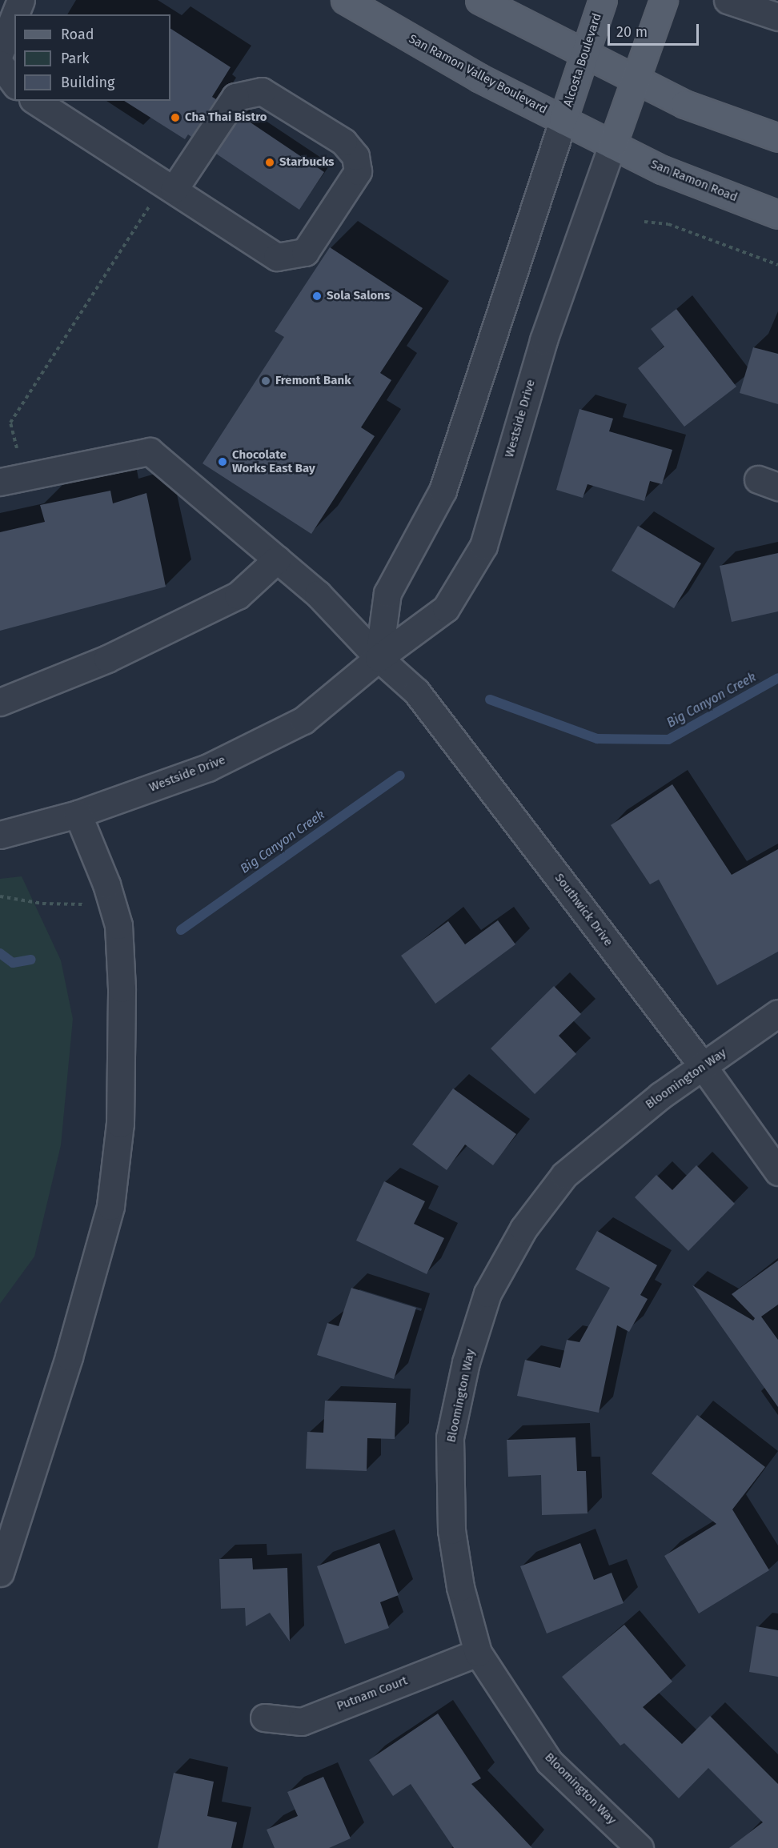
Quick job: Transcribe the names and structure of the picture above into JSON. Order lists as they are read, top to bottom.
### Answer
{
  "streets": {
    "main road": ["Alcosta Boulevard", "San Ramon Valley Boulevard", "San Ramon Road"],
    "street": [
      "Westside Drive",
      "Southwick Drive",
      "Bloomington Way",
      "Putnam Court"
    ]
  },
  "crossings": [
    ["Alcosta Boulevard", "San Ramon Valley Boulevard"],
    ["San Ramon Valley Boulevard", "San Ramon Road"],
    ["San Ramon Valley Boulevard", "Westside Drive"],
    ["San Ramon Road", "Westside Drive"],
    ["Westside Drive", "Southwick Drive"],
    ["Southwick Drive", "Bloomington Way"],
    ["Bloomington Way", "Putnam Court"]
  ],
  "water": ["Big Canyon Creek"],
  "places": [
    "Cha Thai Bistro",
    "Starbucks",
    "Sola Salons",
    "Fremont Bank",
    "Chocolate Works East Bay"
  ],
  "legend": ["Road", "Park", "Building"],
  "scale_bar": "20 m"
}
